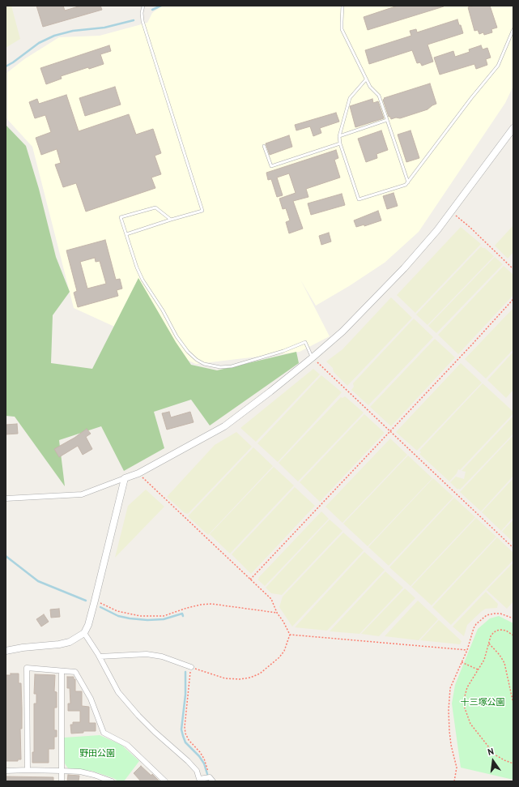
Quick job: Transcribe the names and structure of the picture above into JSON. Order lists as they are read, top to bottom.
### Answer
{
  "parks": ["十三塚公園", "野田公園"],
  "north": "top"
}
